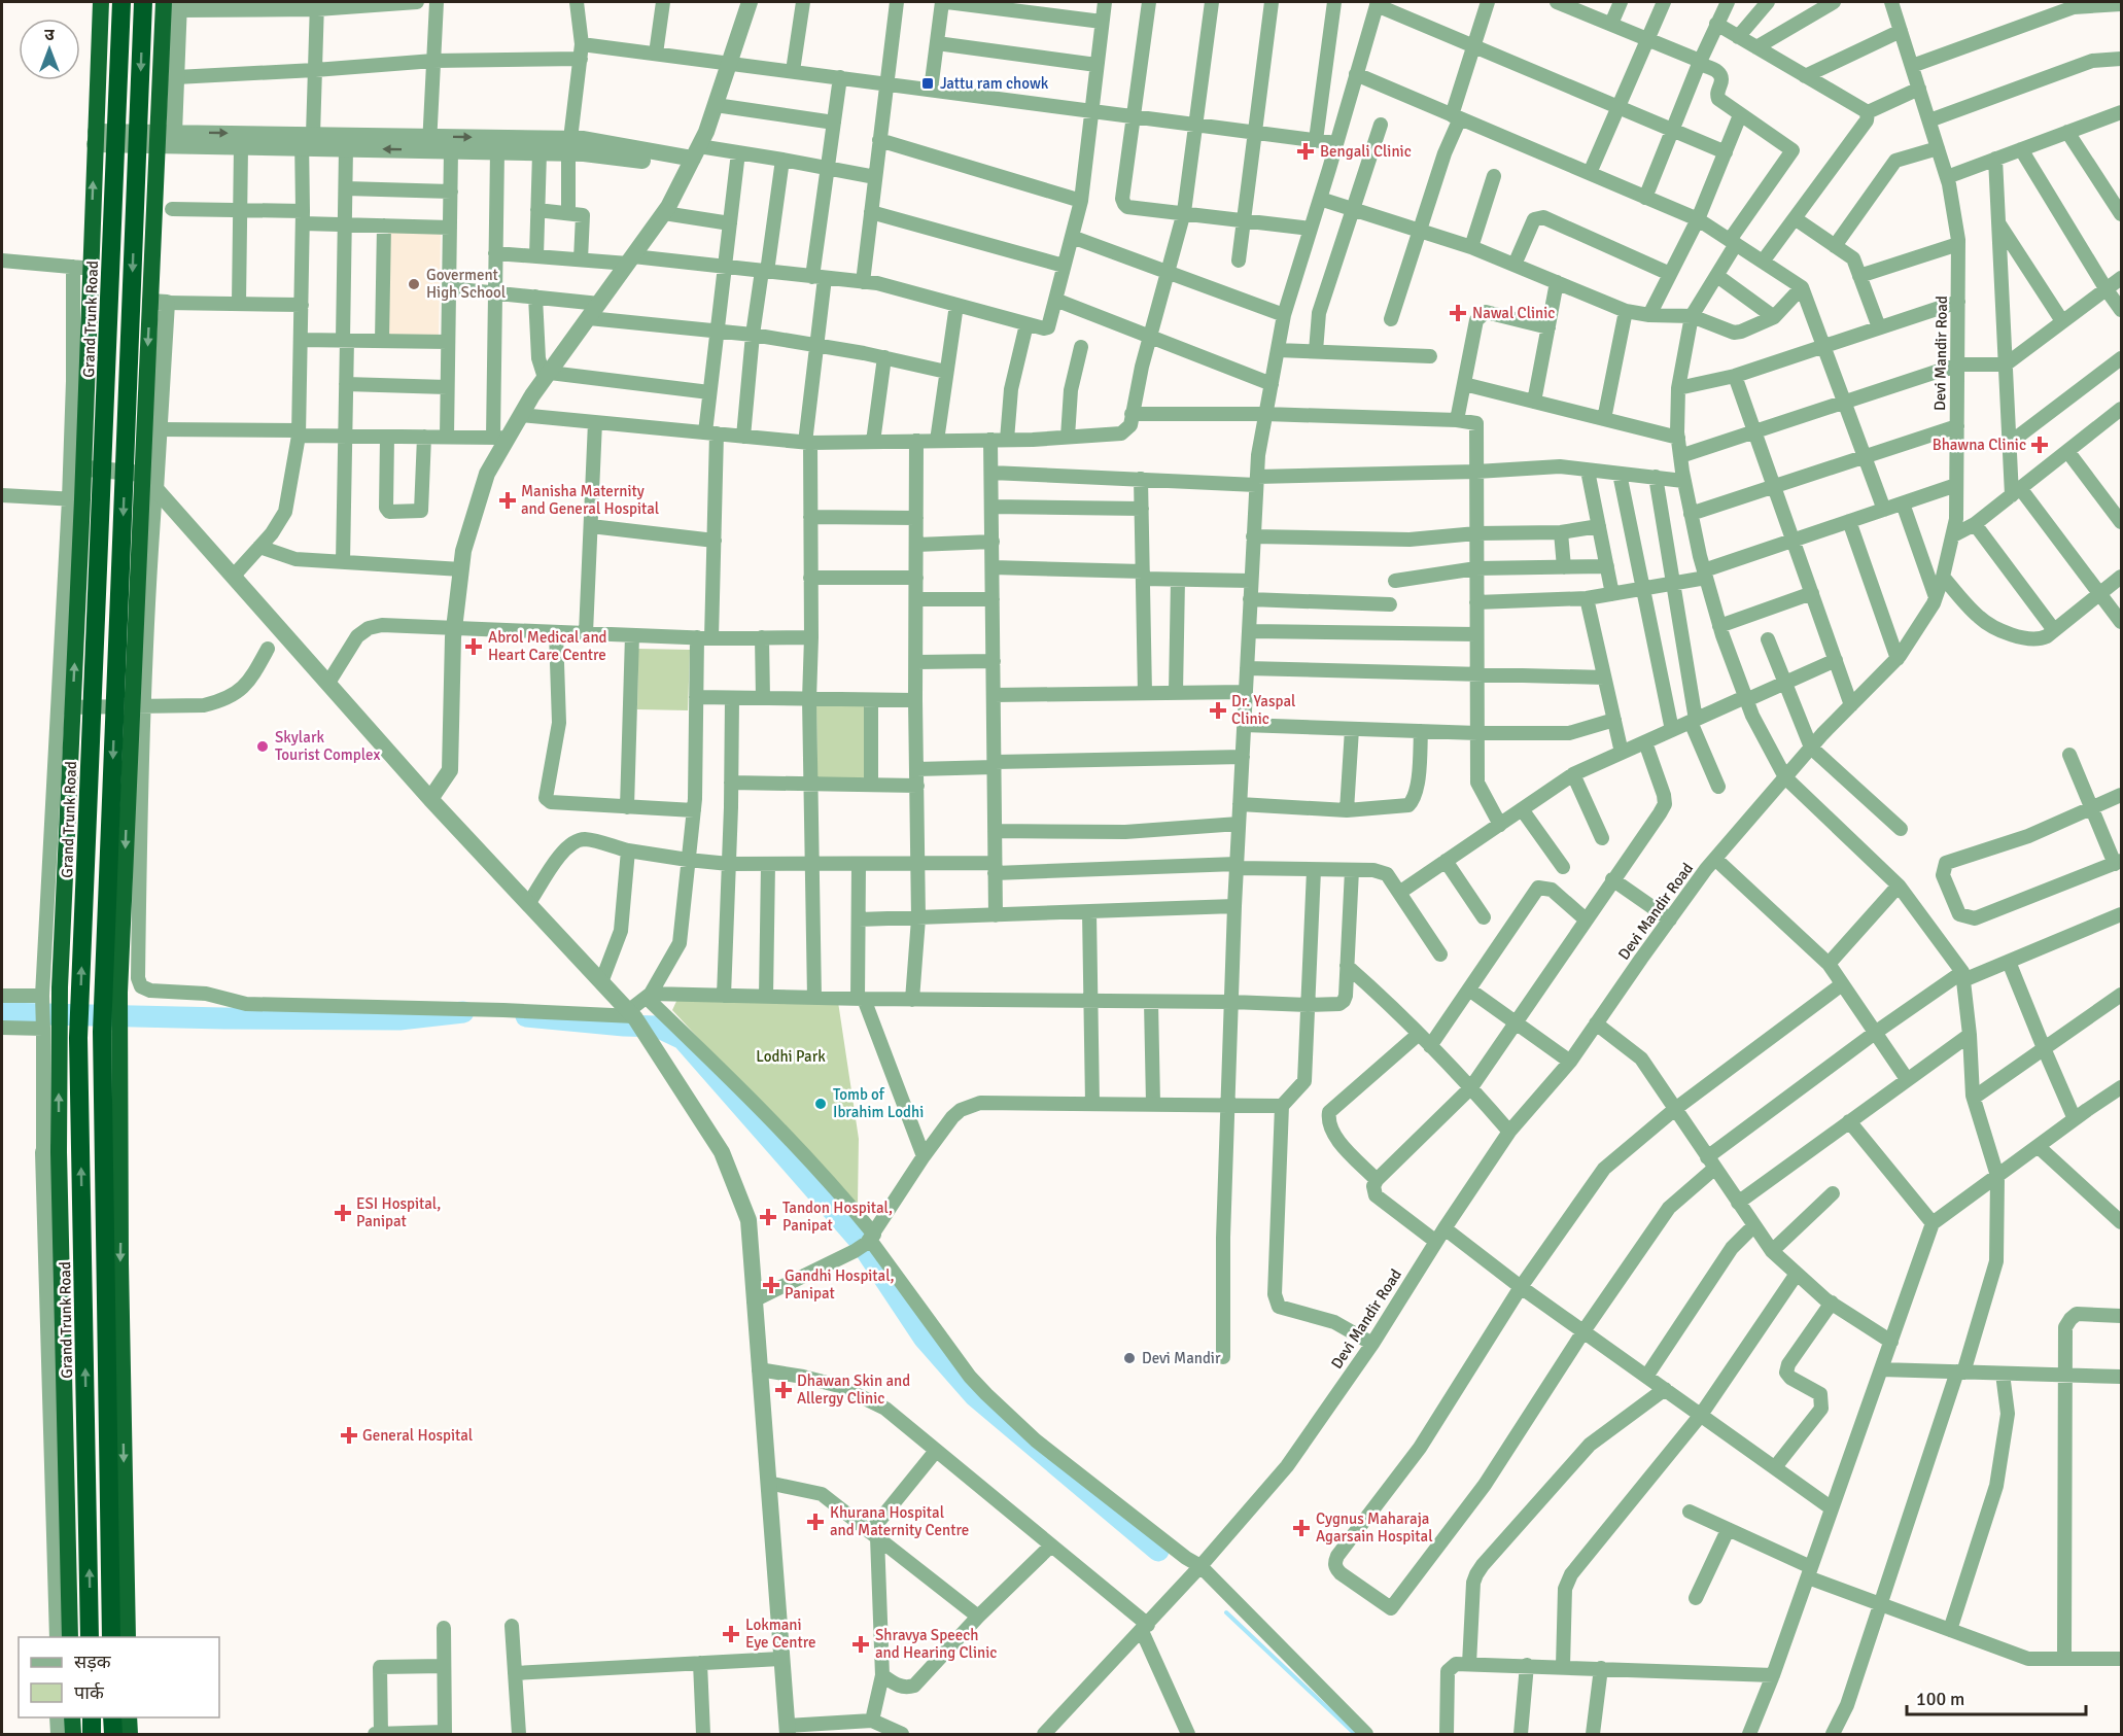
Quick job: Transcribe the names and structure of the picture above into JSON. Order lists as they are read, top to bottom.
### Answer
{
  "streets": {
    "highway": ["Grand Trunk Road"],
    "street": ["Devi Mandir Road"]
  },
  "parks": ["Lodhi Park"],
  "places": {
    "transit": ["Jattu ram chowk"],
    "health": [
      "Bengali Clinic",
      "Nawal Clinic",
      "Bhawna Clinic",
      "Manisha Maternity and General Hospital",
      "Abrol Medical and Heart Care Centre",
      "Dr. Yaspal Clinic",
      "ESI Hospital, Panipat",
      "Tandon Hospital, Panipat",
      "Gandhi Hospital, Panipat",
      "Dhawan Skin and Allergy Clinic",
      "General Hospital",
      "Khurana Hospital and Maternity Centre",
      "Cygnus Maharaja Agarsain Hospital",
      "Lokmani Eye Centre",
      "Shravya Speech and Hearing Clinic"
    ],
    "other": [
      "Goverment High School",
      "Skylark Tourist Complex",
      "Tomb of Ibrahim Lodhi",
      "Devi Mandir"
    ]
  },
  "legend": ["सड़क", "पार्क"],
  "scale_bar": "100 m",
  "north": "top"
}
